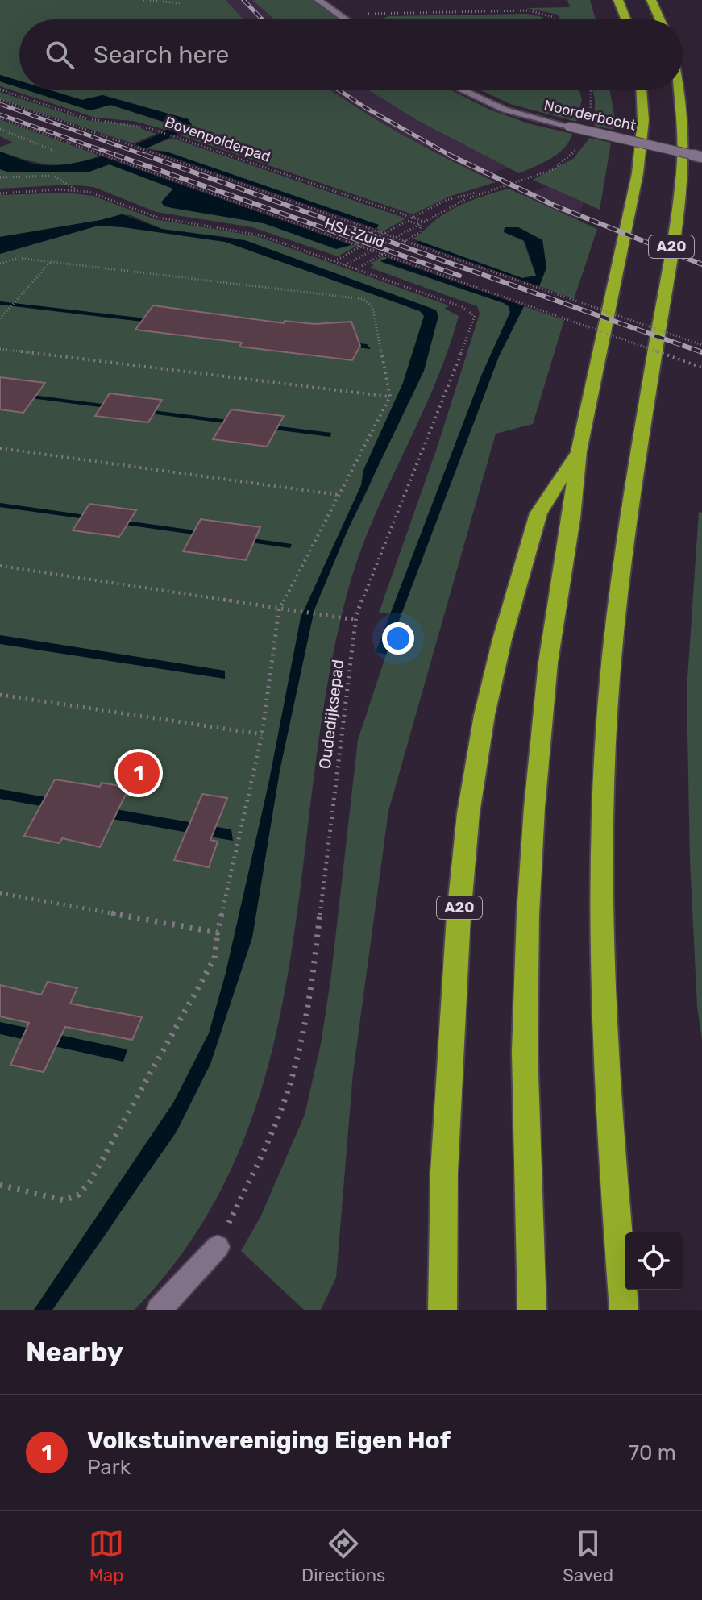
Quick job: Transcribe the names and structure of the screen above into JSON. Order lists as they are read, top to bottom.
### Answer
{
  "streets": {
    "highway": ["A20"],
    "street": ["Noorderbocht"],
    "path": ["Bovenpolderpad", "HSL-Zuid", "Oudedijksepad"]
  },
  "page": {
    "search": "Search here",
    "pins": "1",
    "heading": "Nearby",
    "list": [
      {
        "mark": "1",
        "name": "Volkstuinvereniging Eigen Hof",
        "note": "Park",
        "value": "70 m"
      }
    ],
    "nav": ["Map", "Directions", "Saved"]
  }
}
